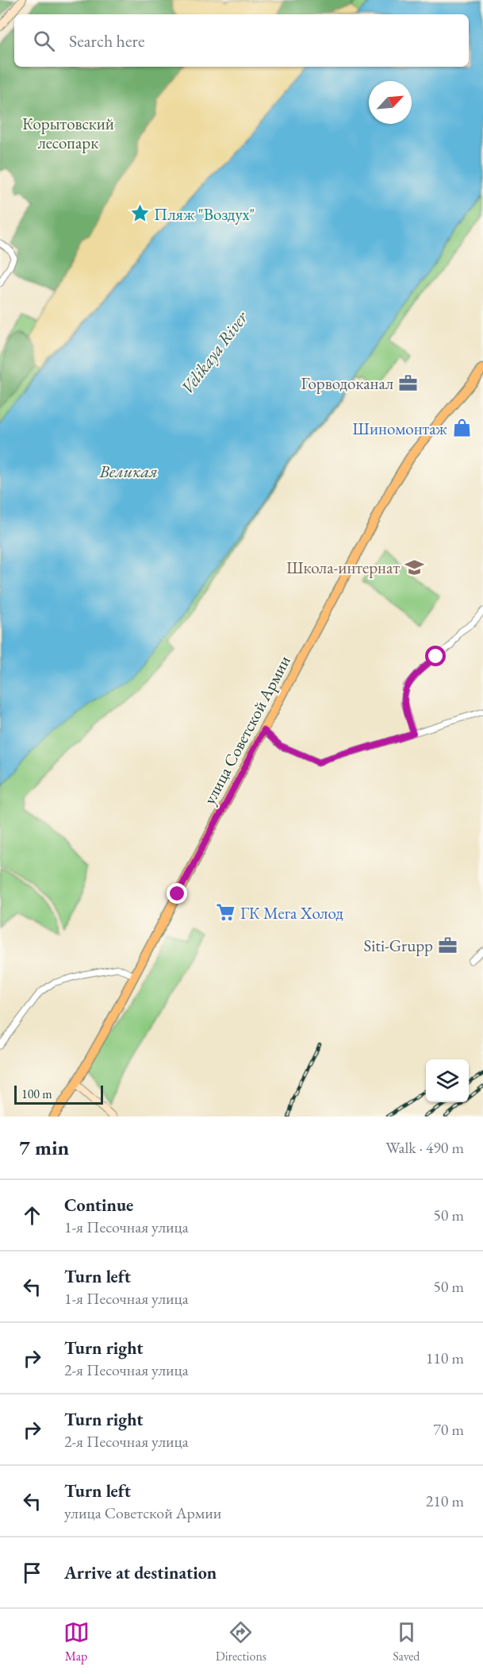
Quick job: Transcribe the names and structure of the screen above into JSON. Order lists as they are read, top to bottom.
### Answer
{
  "streets": {
    "main road": ["улица Советской Армии"]
  },
  "water": ["Velikaya River", "Великая"],
  "parks": ["Корытовский лесопарк"],
  "places": {
    "place": ["Пляж \"Воздух\""],
    "office": ["Горводоканал", "Siti-Grupp"],
    "shop": ["Шиномонтаж"],
    "school or university": ["Школа-интернат"],
    "supermarket": ["ГК Мега Холод"]
  },
  "scale_bar": "100 m",
  "north": "top right",
  "page": {
    "search": "Search here",
    "scale": "100 m",
    "heading": ["7 min", "Walk · 490 m"],
    "list": [
      ["Continue", "1-я Песочная улица", "50 m"],
      ["Turn left", "1-я Песочная улица", "50 m"],
      ["Turn right", "2-я Песочная улица", "110 m"],
      ["Turn right", "2-я Песочная улица", "70 m"],
      ["Turn left", "улица Советской Армии", "210 m"],
      "Arrive at destination"
    ],
    "nav": ["Map", "Directions", "Saved"]
  }
}
